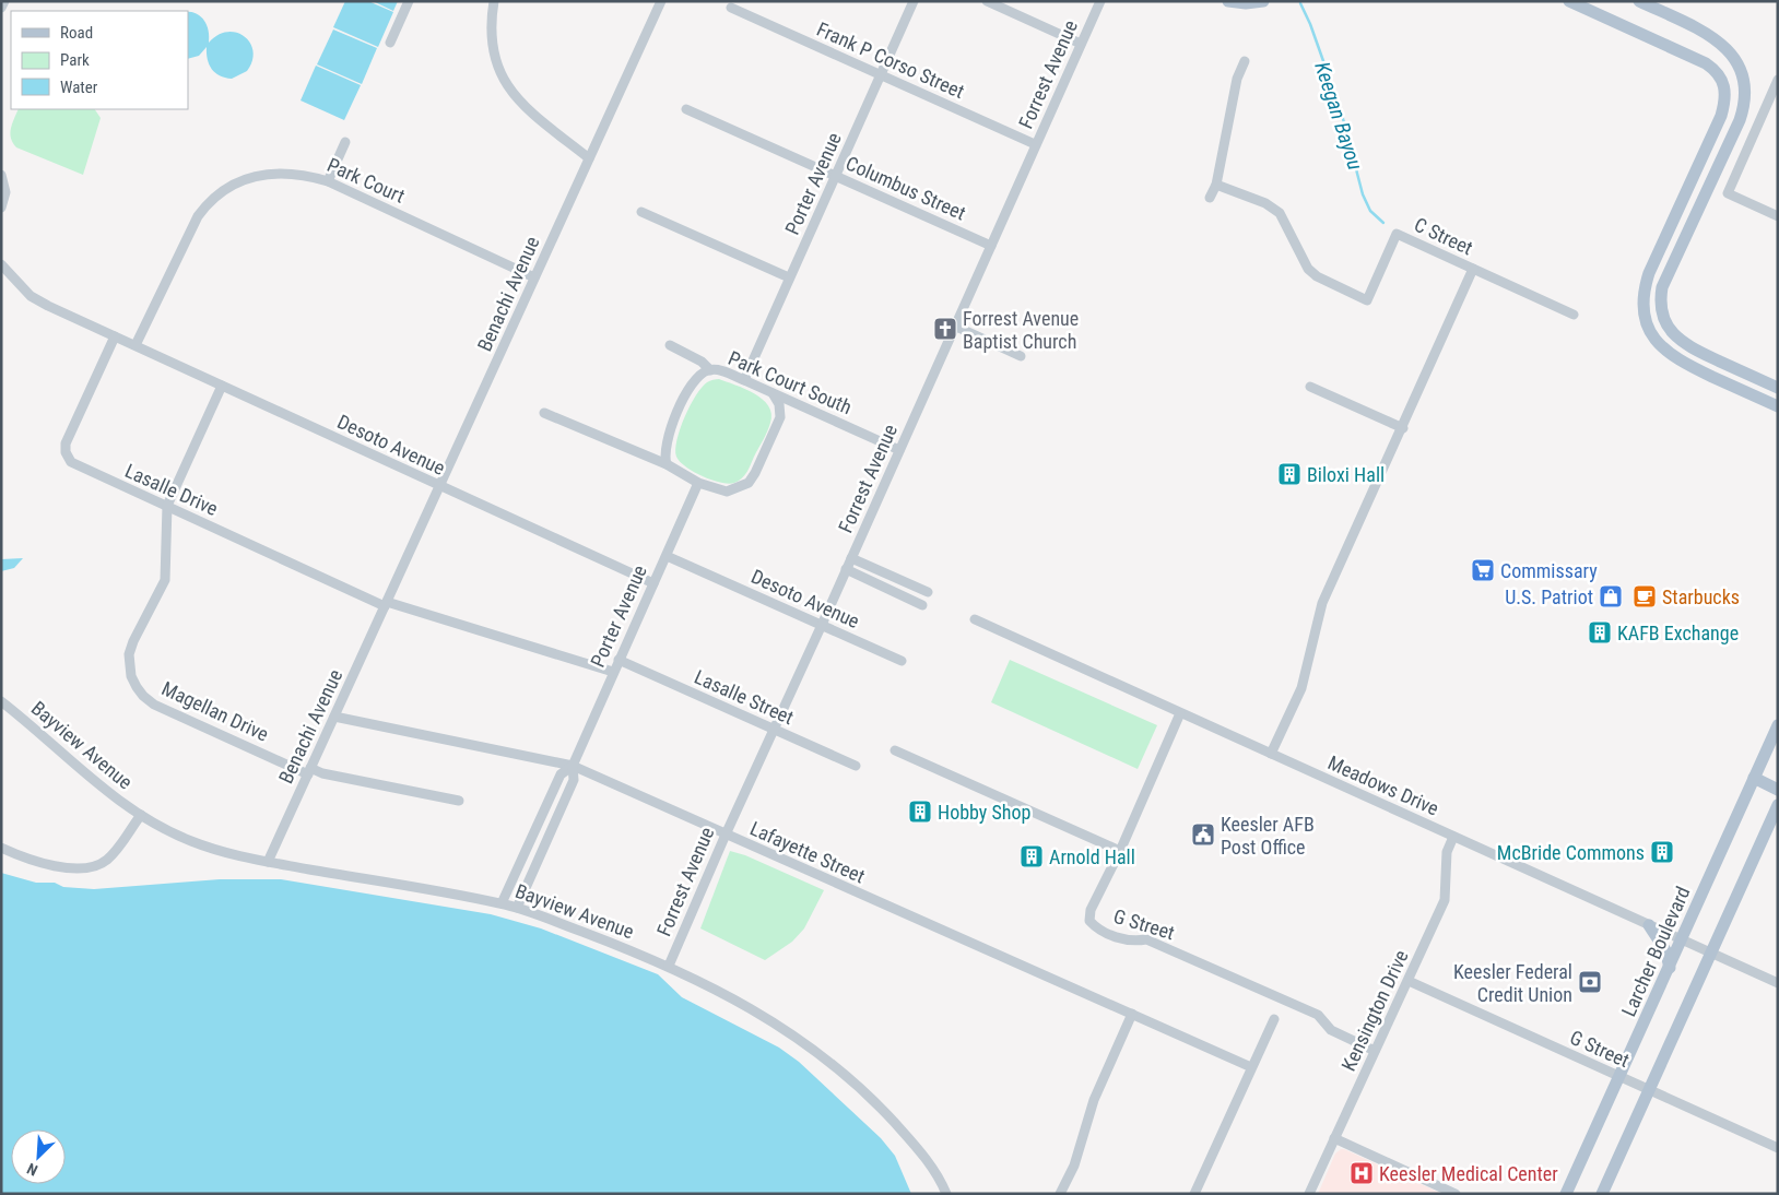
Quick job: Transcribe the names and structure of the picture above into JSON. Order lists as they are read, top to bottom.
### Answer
{
  "streets": {
    "main road": ["Larcher Boulevard"],
    "street": [
      "Frank P Corso Street",
      "Forrest Avenue",
      "Park Court",
      "Porter Avenue",
      "Columbus Street",
      "C Street",
      "Benachi Avenue",
      "Park Court South",
      "Desoto Avenue",
      "Lasalle Drive",
      "Lasalle Street",
      "Magellan Drive",
      "Bayview Avenue",
      "Meadows Drive",
      "Lafayette Street",
      "G Street",
      "Kensington Drive"
    ]
  },
  "crossings": [
    ["Frank P Corso Street", "Forrest Avenue"],
    ["Frank P Corso Street", "Porter Avenue"],
    ["Forrest Avenue", "Columbus Street"],
    ["Forrest Avenue", "Park Court South"],
    ["Forrest Avenue", "Desoto Avenue"],
    ["Forrest Avenue", "Lasalle Street"],
    ["Forrest Avenue", "Bayview Avenue"],
    ["Forrest Avenue", "Lafayette Street"],
    ["Park Court", "Benachi Avenue"],
    ["Park Court", "Desoto Avenue"],
    ["Porter Avenue", "Columbus Street"],
    ["Porter Avenue", "Park Court South"],
    ["Porter Avenue", "Desoto Avenue"],
    ["Porter Avenue", "Lasalle Street"],
    ["Porter Avenue", "Bayview Avenue"],
    ["Porter Avenue", "Lafayette Street"],
    ["Benachi Avenue", "Desoto Avenue"],
    ["Benachi Avenue", "Lasalle Drive"],
    ["Benachi Avenue", "Magellan Drive"],
    ["Benachi Avenue", "Bayview Avenue"],
    ["Benachi Avenue", "Lafayette Street"],
    ["Desoto Avenue", "Lasalle Drive"],
    ["Lasalle Drive", "Magellan Drive"],
    ["Meadows Drive", "Larcher Boulevard"],
    ["Meadows Drive", "Kensington Drive"],
    ["G Street", "Larcher Boulevard"],
    ["G Street", "Kensington Drive"]
  ],
  "water": ["Keegan Bayou"],
  "places": {
    "church": ["Forrest Avenue Baptist Church"],
    "building": [
      "Biloxi Hall",
      "KAFB Exchange",
      "Hobby Shop",
      "McBride Commons",
      "Arnold Hall"
    ],
    "supermarket": ["Commissary"],
    "shop": ["U.S. Patriot"],
    "cafe": ["Starbucks"],
    "public building": ["Keesler AFB Post Office"],
    "bank": ["Keesler Federal Credit Union"],
    "hospital": ["Keesler Medical Center"]
  },
  "legend": ["Road", "Park", "Water"],
  "north": "bottom left"
}
